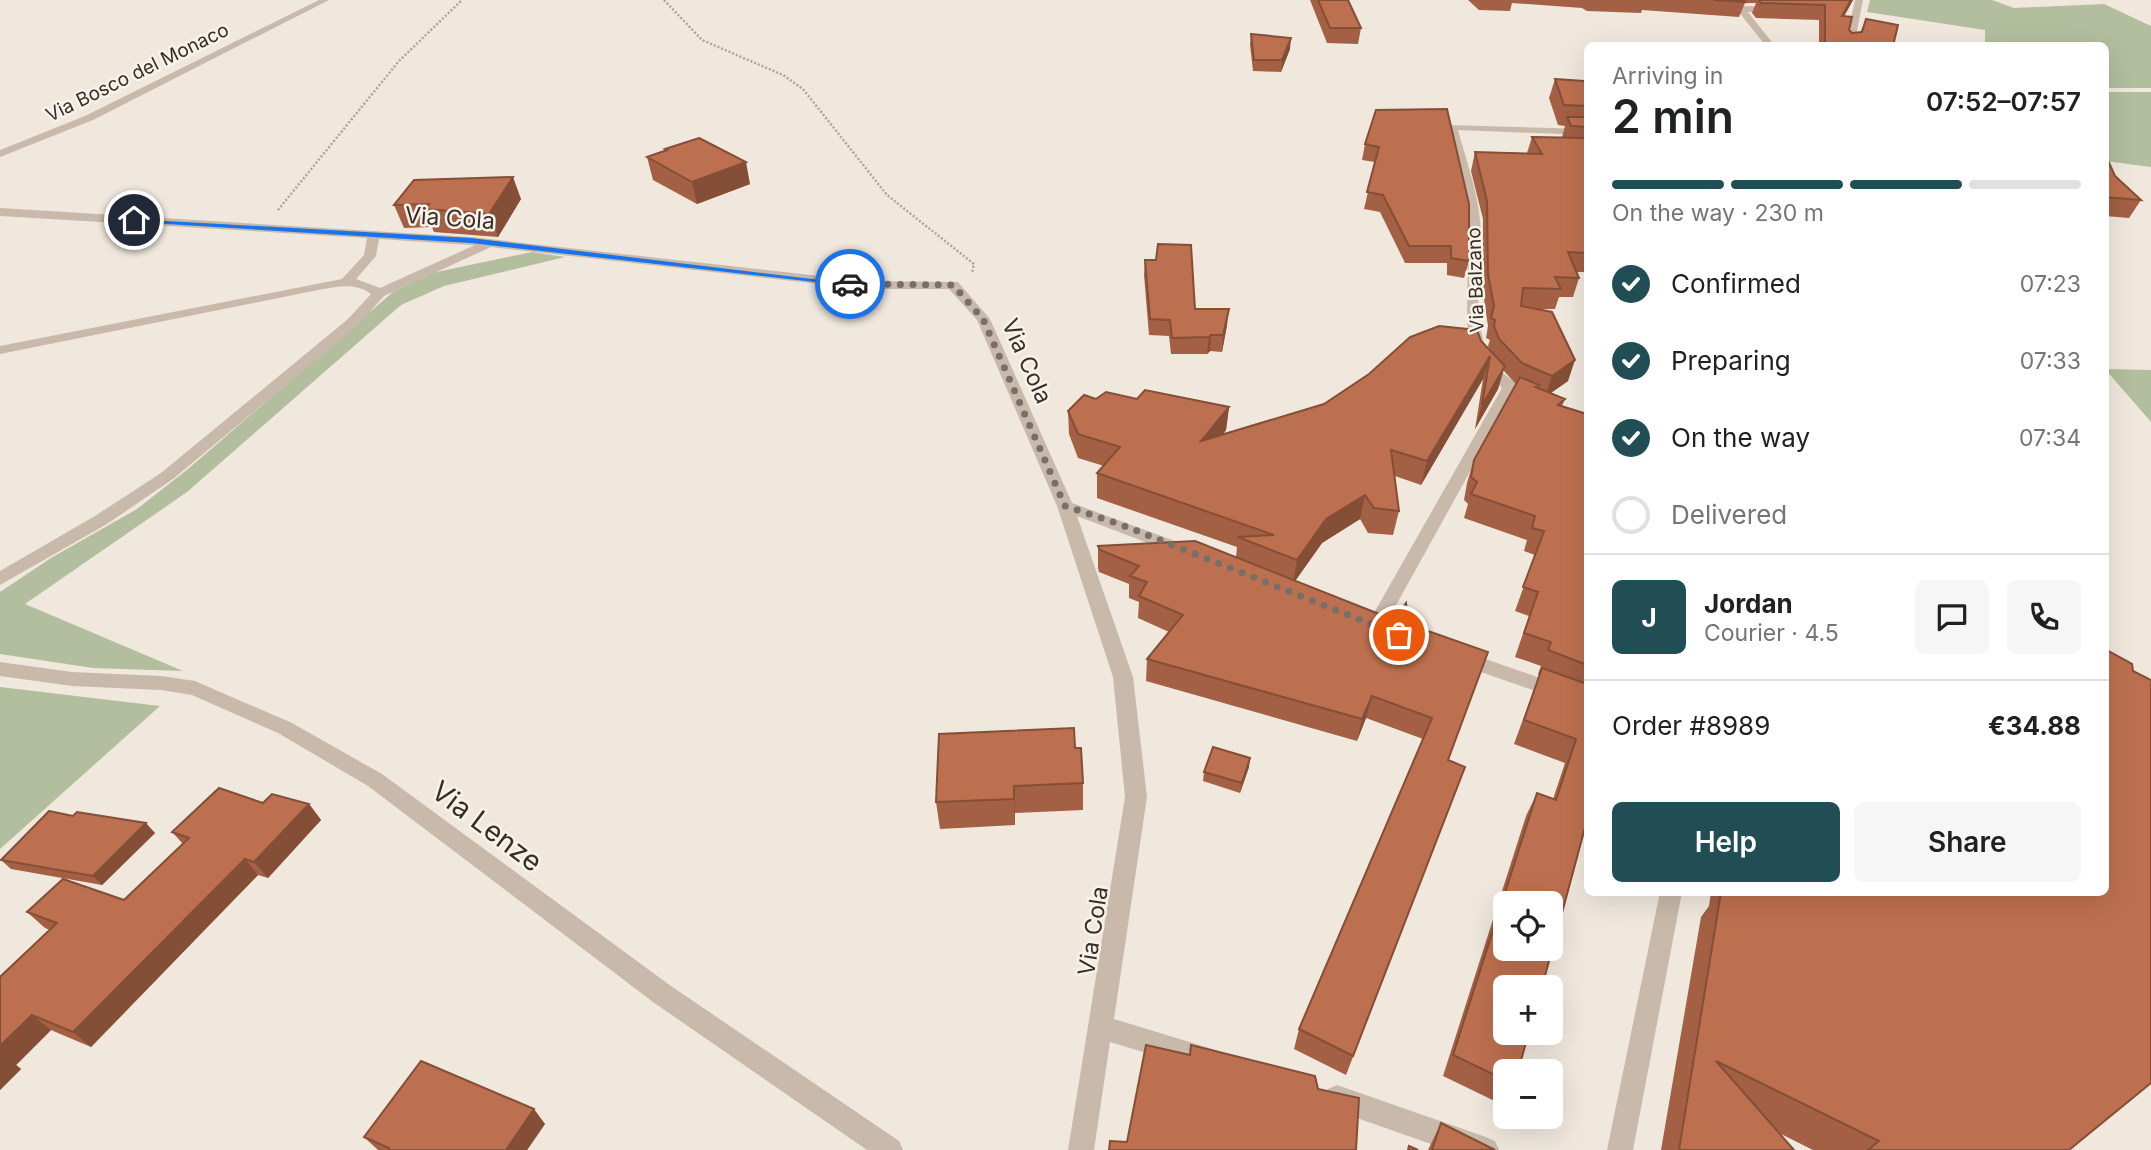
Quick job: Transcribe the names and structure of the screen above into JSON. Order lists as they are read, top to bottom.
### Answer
{
  "streets": {
    "street": [
      "Via Bosco del Monaco",
      "Via Cola",
      "Via Balzano",
      "Via Lenze"
    ]
  },
  "page": {
    "heading": ["2 min", "Arriving in", "07:52–07:57"],
    "panel": [
      "Jordan",
      "Courier · 4.5",
      "Order #8989",
      "€34.88"
    ],
    "bar": "On the way · 230 m",
    "list": [
      ["Confirmed", "07:23"],
      ["Preparing", "07:33"],
      ["On the way", "07:34"],
      "Delivered"
    ],
    "round": "J",
    "buttons": ["Help", "Share"],
    "map_buttons": ["+", "−"]
  }
}
